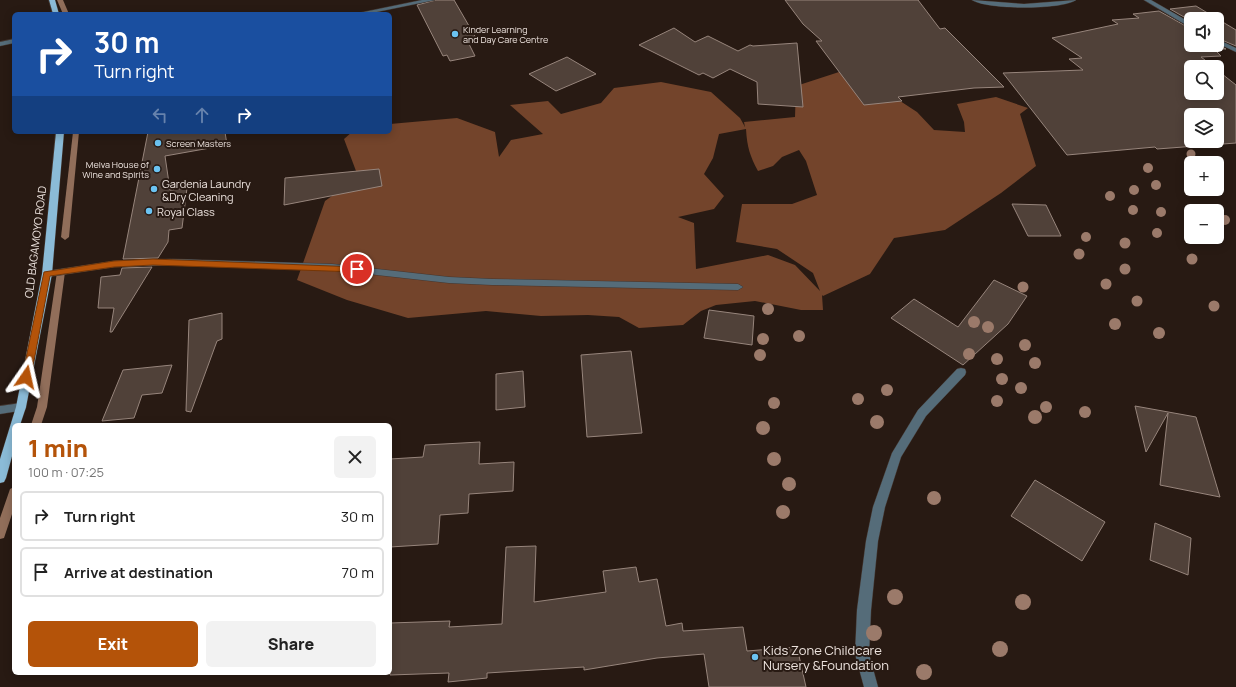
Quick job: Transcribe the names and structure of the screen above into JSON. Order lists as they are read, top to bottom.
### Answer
{
  "streets": {
    "main road": ["OLD BAGAMOYO ROAD"]
  },
  "places": [
    "Kinder Learning and Day Care Centre",
    "Screen Masters",
    "Melva House of Wine and Spirits",
    "Gardenia Laundry &Dry Cleaning",
    "Royal Class",
    "Kids Zone Childcare Nursery &Foundation"
  ],
  "page": {
    "map_buttons": ["+", "−"],
    "turn": ["30 m", "Turn right"],
    "heading": ["1 min", "100 m · 07:25"],
    "list": [
      {
        "name": "Turn right",
        "value": "30 m"
      },
      {
        "name": "Arrive at destination",
        "value": "70 m"
      }
    ],
    "buttons": ["Exit", "Share"]
  }
}
